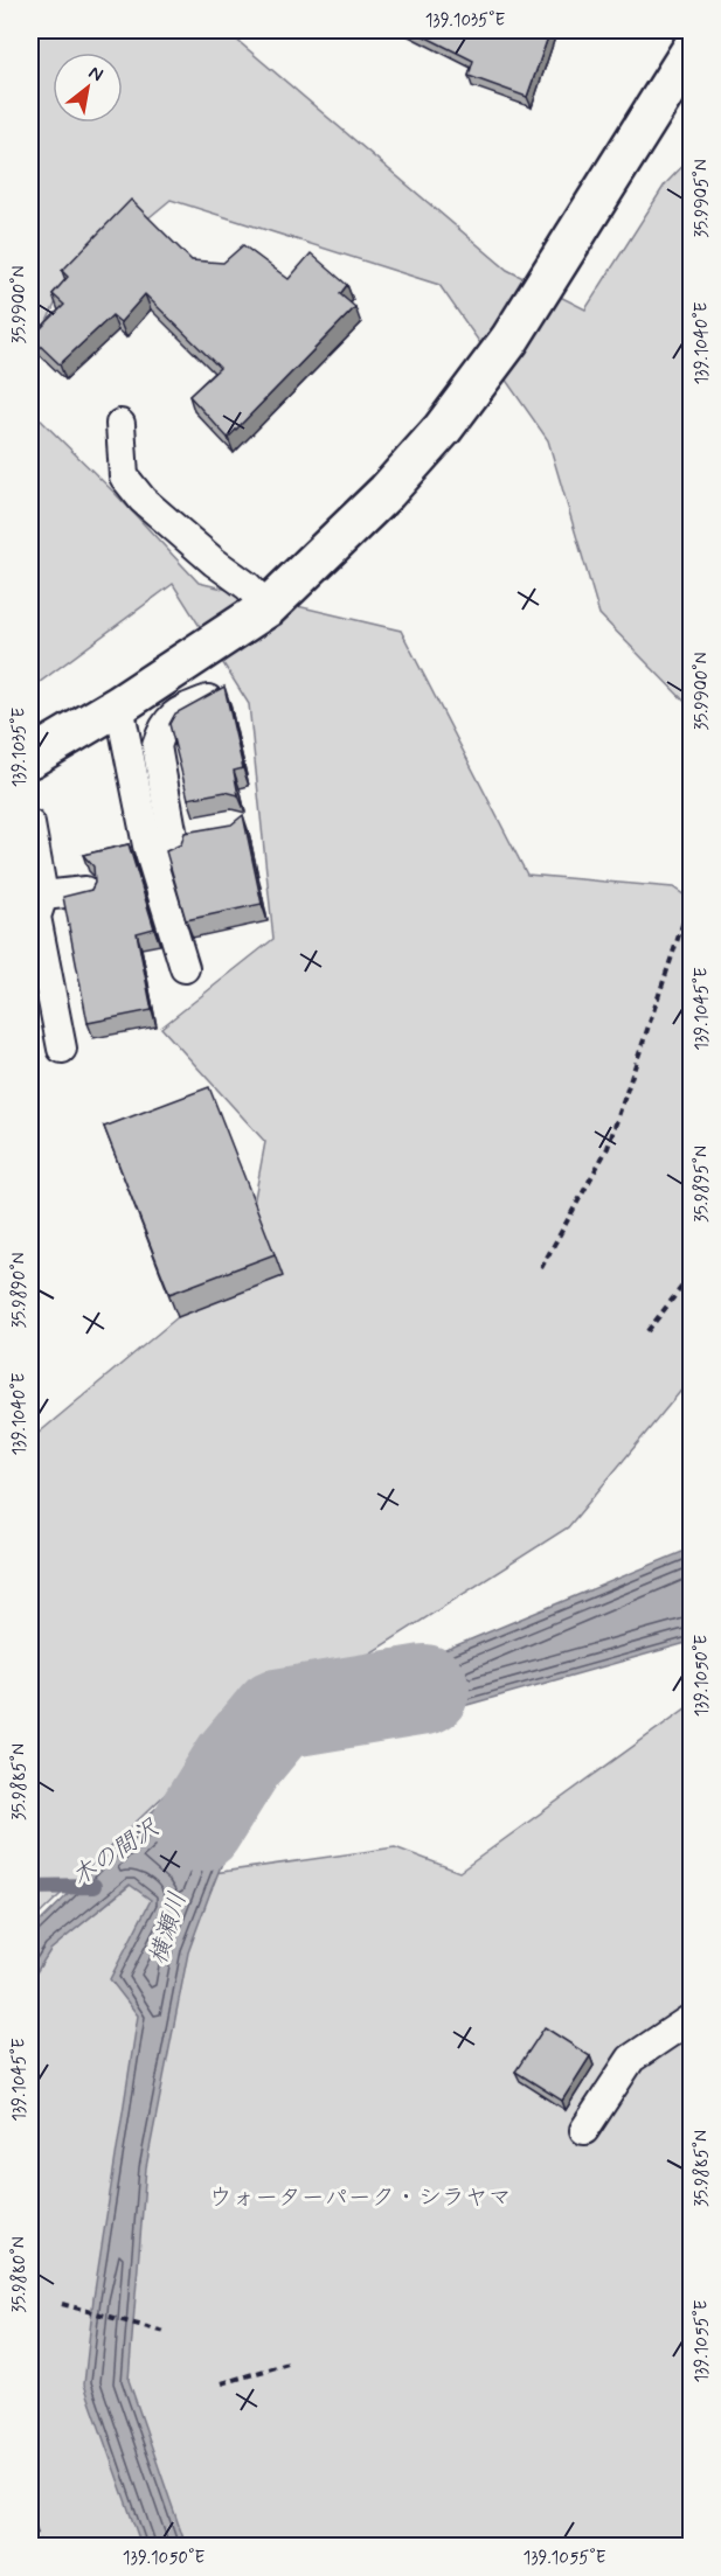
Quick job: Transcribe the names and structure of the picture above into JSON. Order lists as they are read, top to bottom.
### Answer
{
  "water": ["木の間沢", "横瀬川"],
  "parks": ["ウォーターパーク・シラヤマ"],
  "north": "top right",
  "coordinates": [
    "139.1035°E",
    "35.9905°N",
    "35.9900°N",
    "139.1040°E",
    "139.1045°E",
    "35.9895°N",
    "35.9890°N",
    "139.1050°E",
    "35.9885°N",
    "35.9880°N",
    "139.1055°E"
  ]
}
